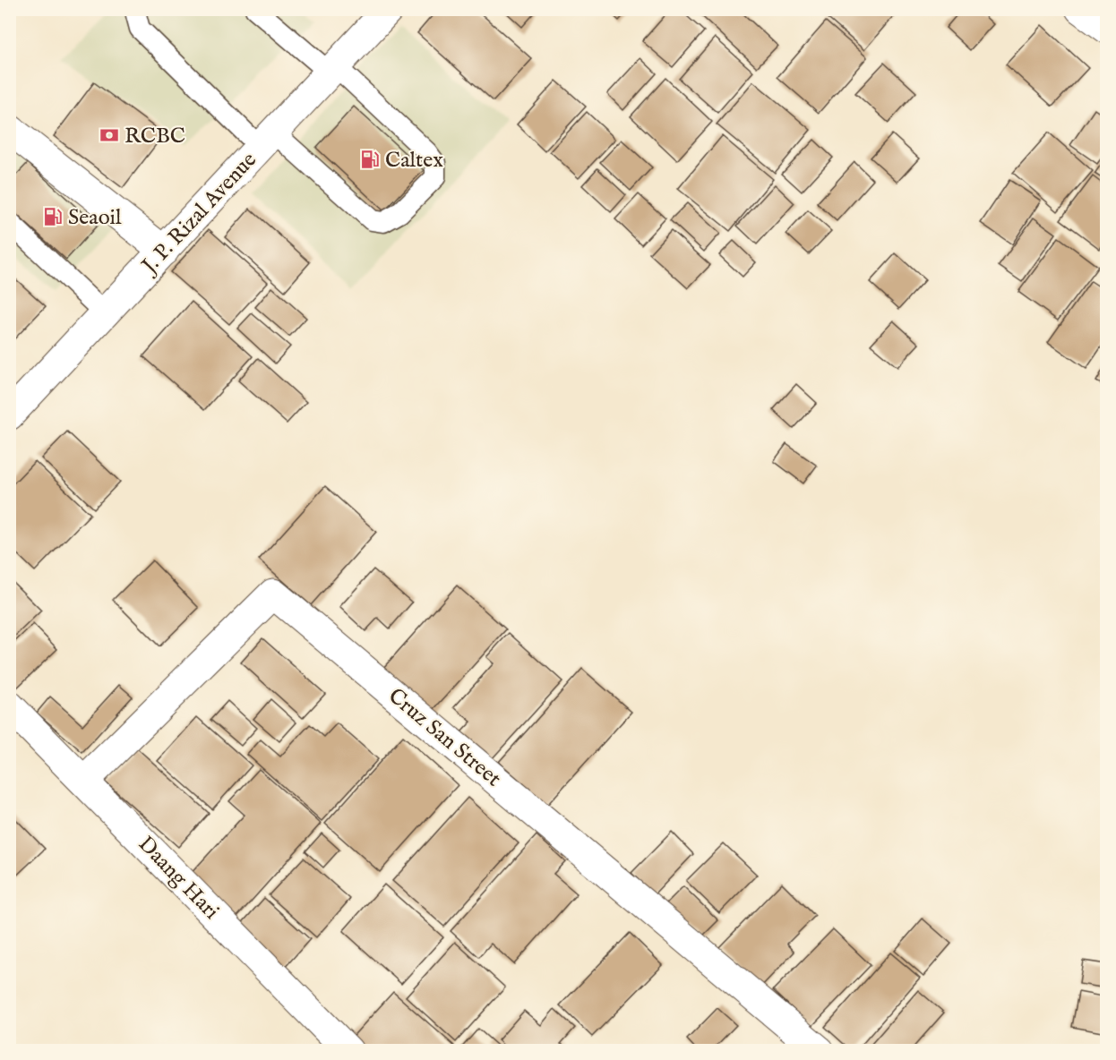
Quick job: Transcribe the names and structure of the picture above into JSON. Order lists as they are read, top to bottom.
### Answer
{
  "streets": {
    "street": ["J. P. Rizal Avenue", "Cruz San Street", "Daang Hari"]
  },
  "crossings": [
    ["Cruz San Street", "Daang Hari"]
  ],
  "places": {
    "bank": ["RCBC"],
    "fuel station": ["Caltex", "Seaoil"]
  }
}
